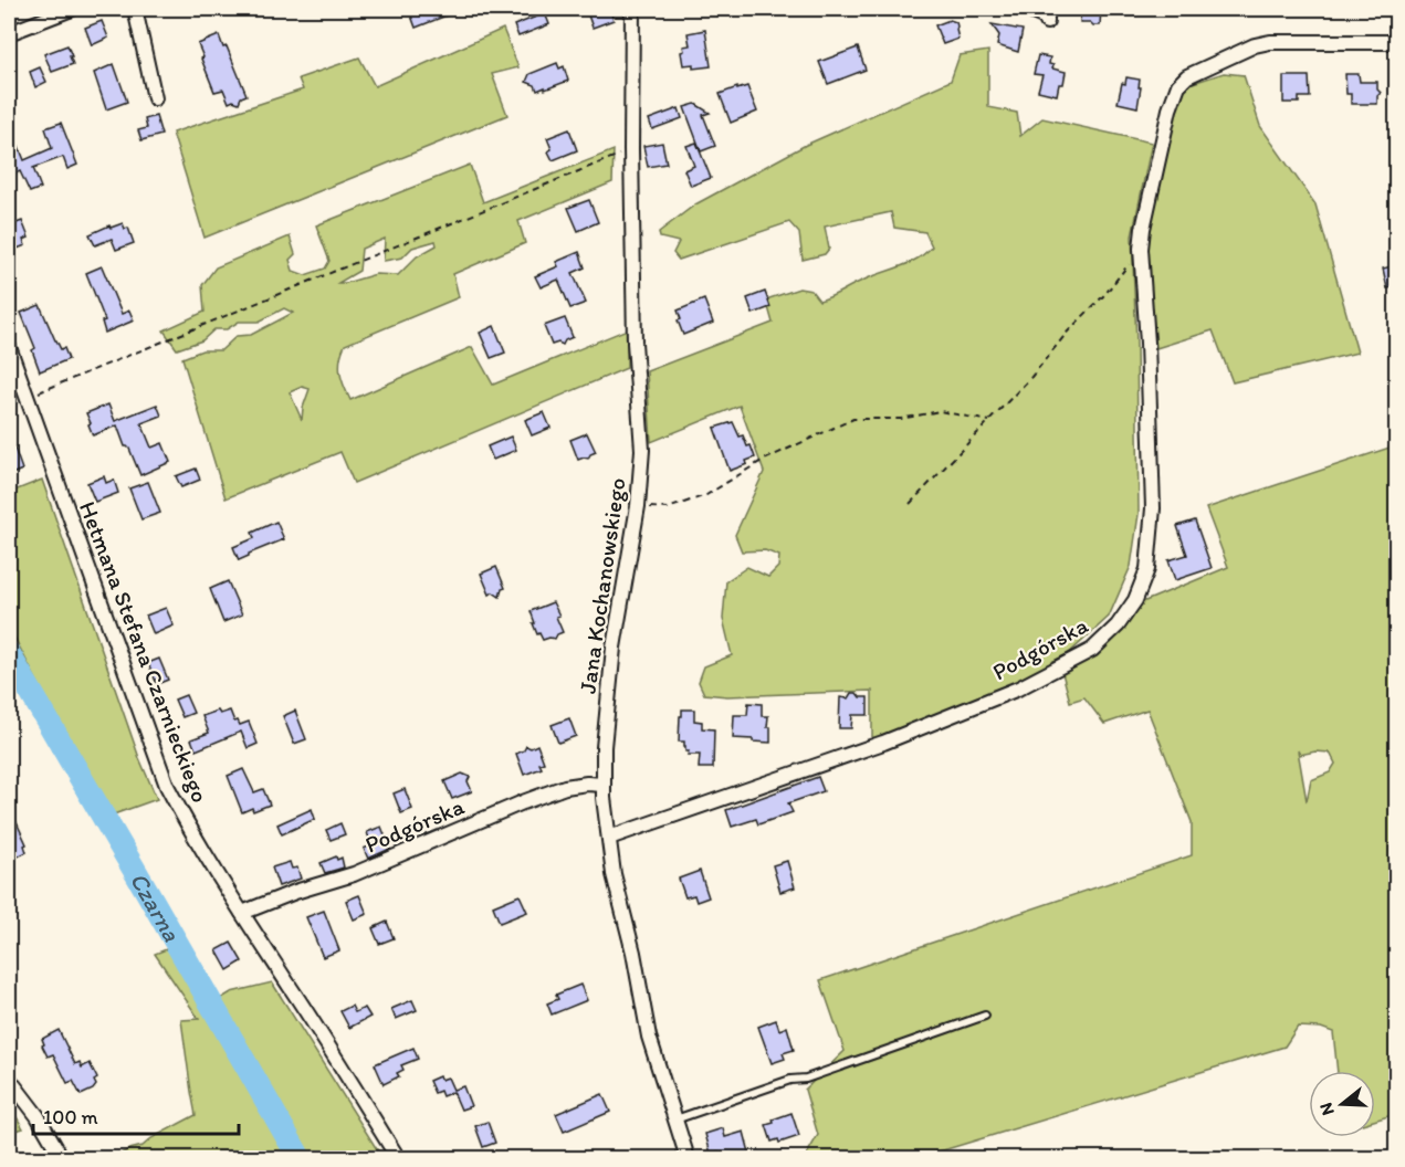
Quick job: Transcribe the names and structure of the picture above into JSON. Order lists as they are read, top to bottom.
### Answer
{
  "streets": {
    "street": ["Jana Kochanowskiego", "Podgórska", "Hetmana Stefana Czarnieckiego"]
  },
  "crossings": [
    ["Jana Kochanowskiego", "Podgórska"],
    ["Podgórska", "Hetmana Stefana Czarnieckiego"]
  ],
  "water": ["Czarna"],
  "scale_bar": "100 m",
  "north": "left"
}
